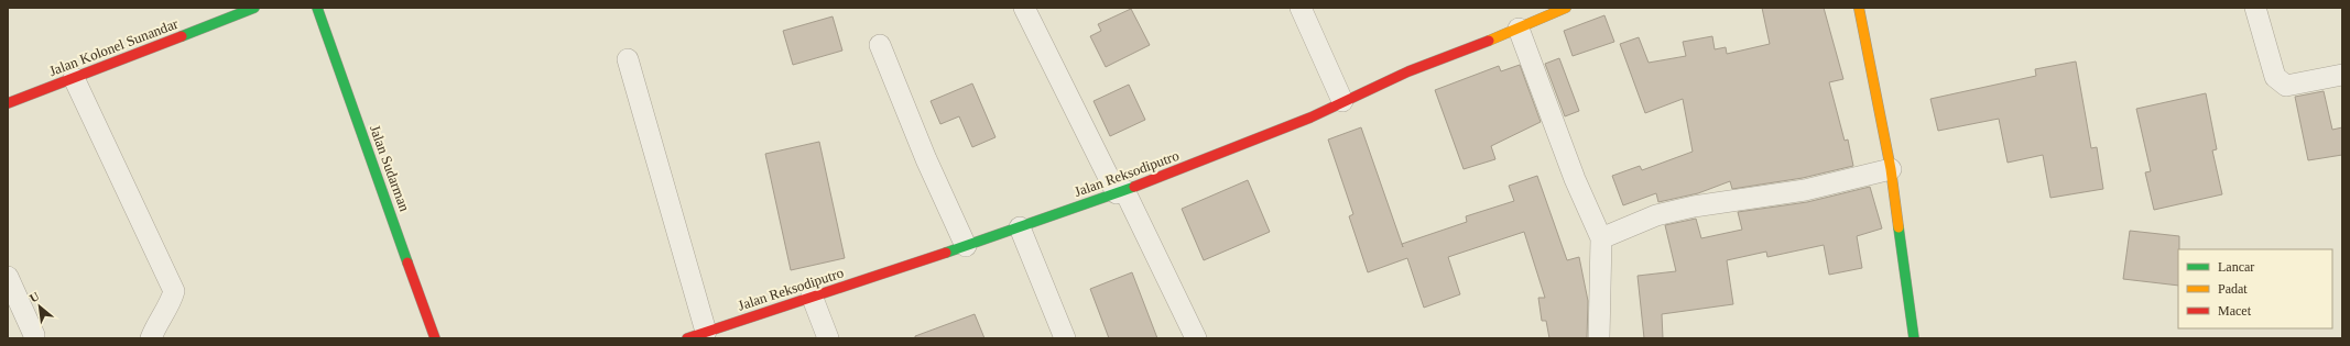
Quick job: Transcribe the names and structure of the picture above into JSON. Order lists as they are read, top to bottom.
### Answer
{
  "streets": {
    "street": ["Jalan Kolonel Sunandar", "Jalan Sudarman", "Jalan Reksodiputro"]
  },
  "legend": ["Lancar", "Padat", "Macet"],
  "north": "top left"
}
